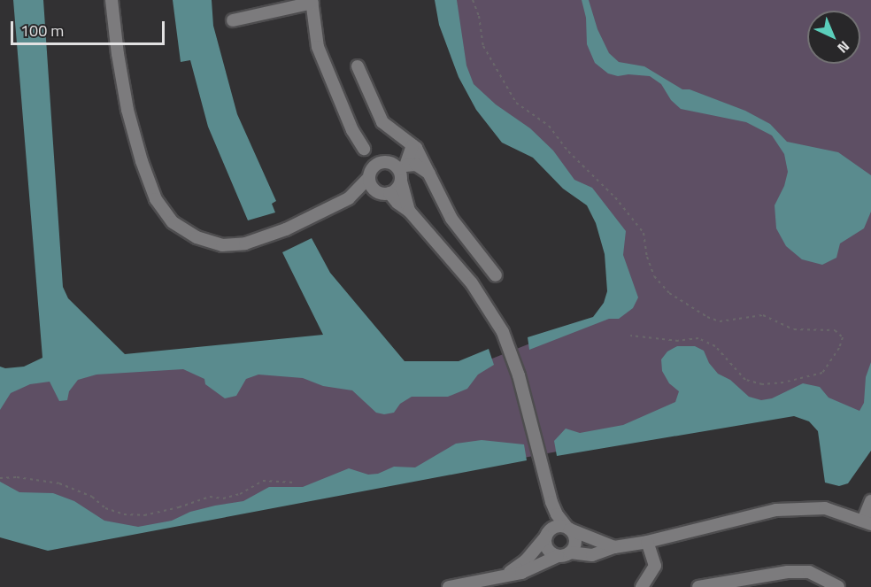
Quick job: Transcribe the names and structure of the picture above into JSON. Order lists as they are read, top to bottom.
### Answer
{
  "scale_bar": "100 m",
  "north": "bottom right"
}
